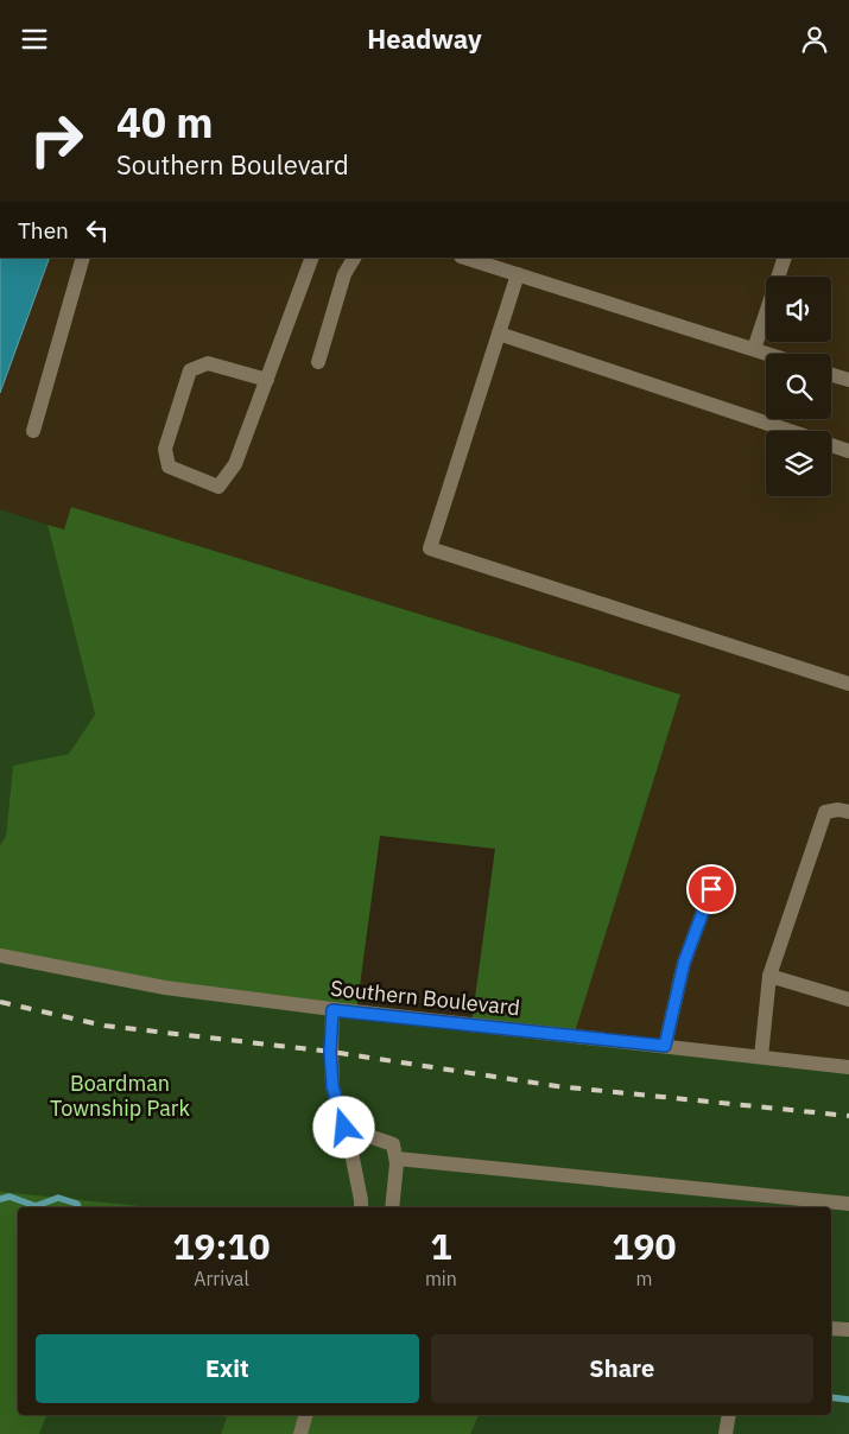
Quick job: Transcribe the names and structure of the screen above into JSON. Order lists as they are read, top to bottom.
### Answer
{
  "streets": {
    "street": ["Southern Boulevard"]
  },
  "parks": ["Boardman Township Park"],
  "page": {
    "header": "Headway",
    "turn": ["40 m", "Southern Boulevard"],
    "then": "Then",
    "eta": [
      "19:10",
      "Arrival",
      "1",
      "min",
      "190",
      "m"
    ],
    "buttons": ["Exit", "Share"]
  }
}
